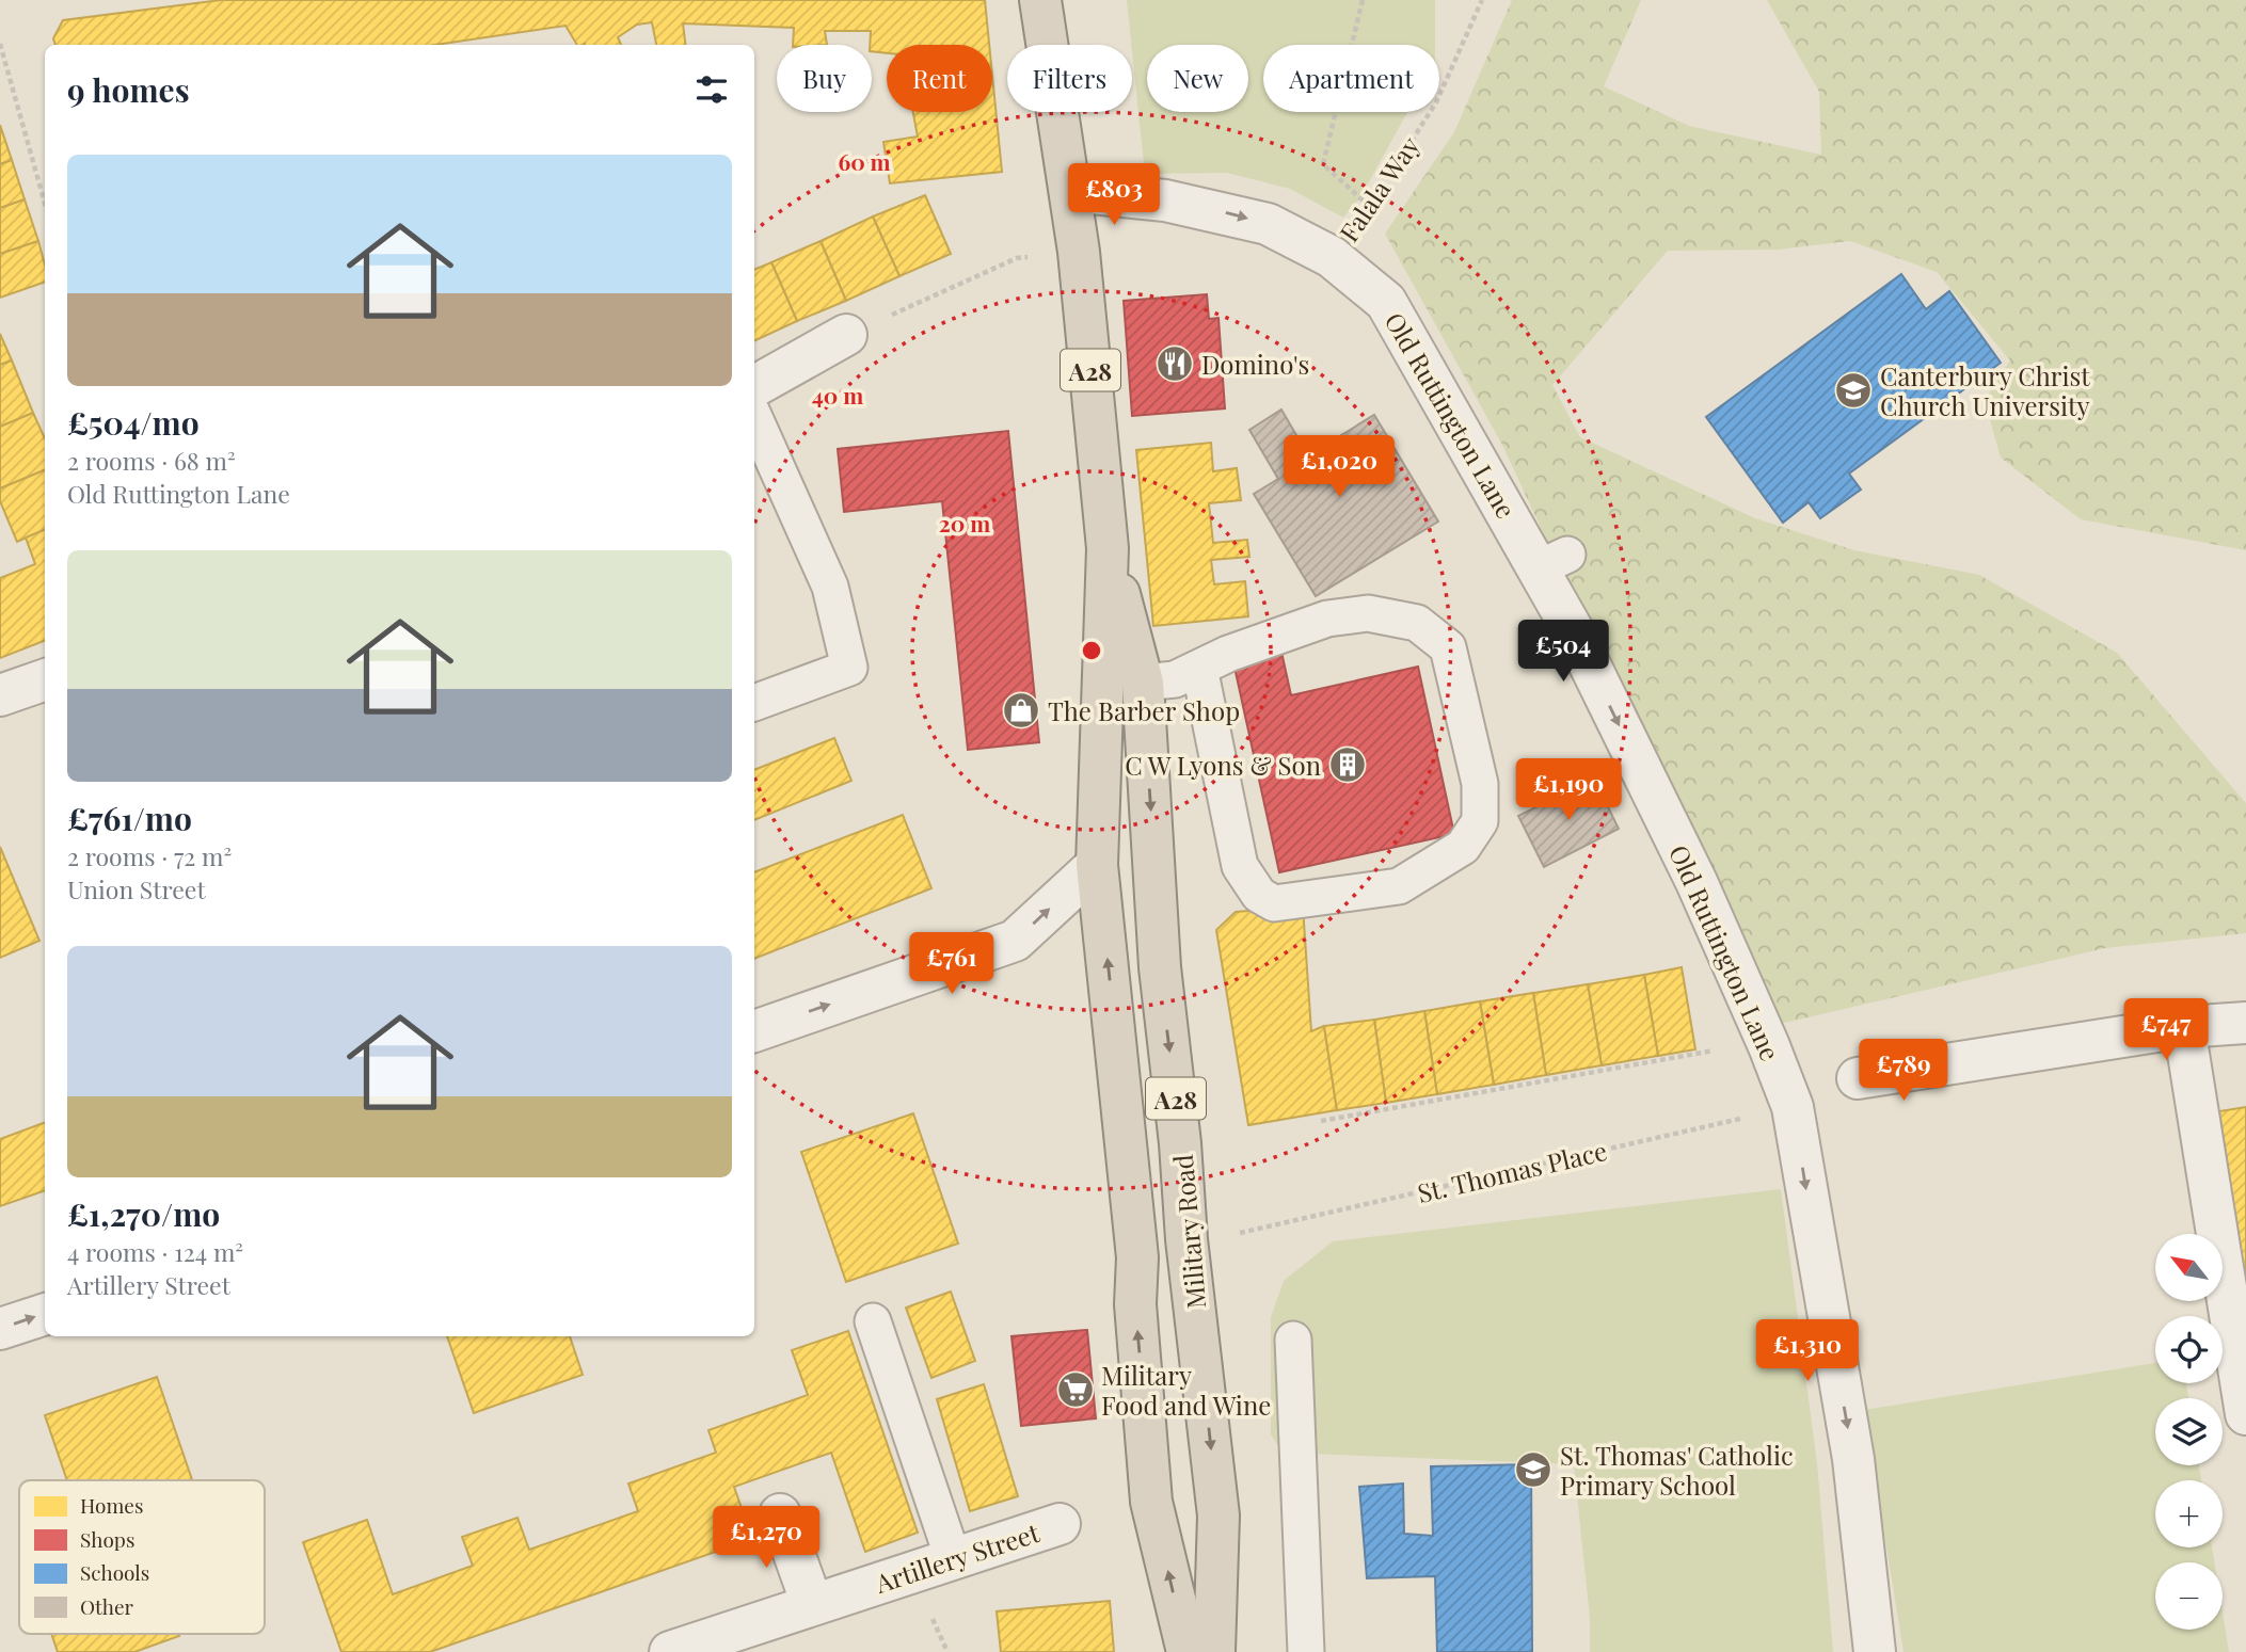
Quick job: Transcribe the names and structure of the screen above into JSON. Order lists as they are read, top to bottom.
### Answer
{
  "streets": {
    "highway": ["A28", "Military Road"],
    "street": ["Old Ruttington Lane", "Artillery Street"],
    "path": ["Falala Way", "St. Thomas Place"]
  },
  "crossings": [
    ["Falala Way", "Old Ruttington Lane"],
    ["Old Ruttington Lane", "St. Thomas Place"],
    ["Old Ruttington Lane", "Military Road"]
  ],
  "one_way": ["Old Ruttington Lane"],
  "places": {
    "restaurant": ["Domino's"],
    "school or university": ["Canterbury Christ Church University", "St. Thomas' Catholic Primary School"],
    "shop": ["The Barber Shop"],
    "building": ["C W Lyons & Son"],
    "supermarket": ["Military Food and Wine"]
  },
  "legend": [
    "Homes",
    "Shops",
    "Schools",
    "Other"
  ],
  "north": "top left",
  "page": {
    "chip": [
      "Buy",
      "Rent",
      "Filters",
      "New",
      "Apartment"
    ],
    "heading": "9 homes",
    "list": [
      {
        "name": "£504/mo",
        "note": "2 rooms · 68 m² · Old Ruttington Lane"
      },
      {
        "name": "£761/mo",
        "note": "2 rooms · 72 m² · Union Street"
      },
      {
        "name": "£1,270/mo",
        "note": "4 rooms · 124 m² · Artillery Street"
      }
    ],
    "price": [
      "£803",
      "£1,020",
      "£504",
      "£1,190",
      "£761",
      "£747",
      "£789",
      "£1,310",
      "£1,270"
    ],
    "map_buttons": ["+", "−"]
  },
  "rings": ["60 m", "40 m", "20 m"]
}
